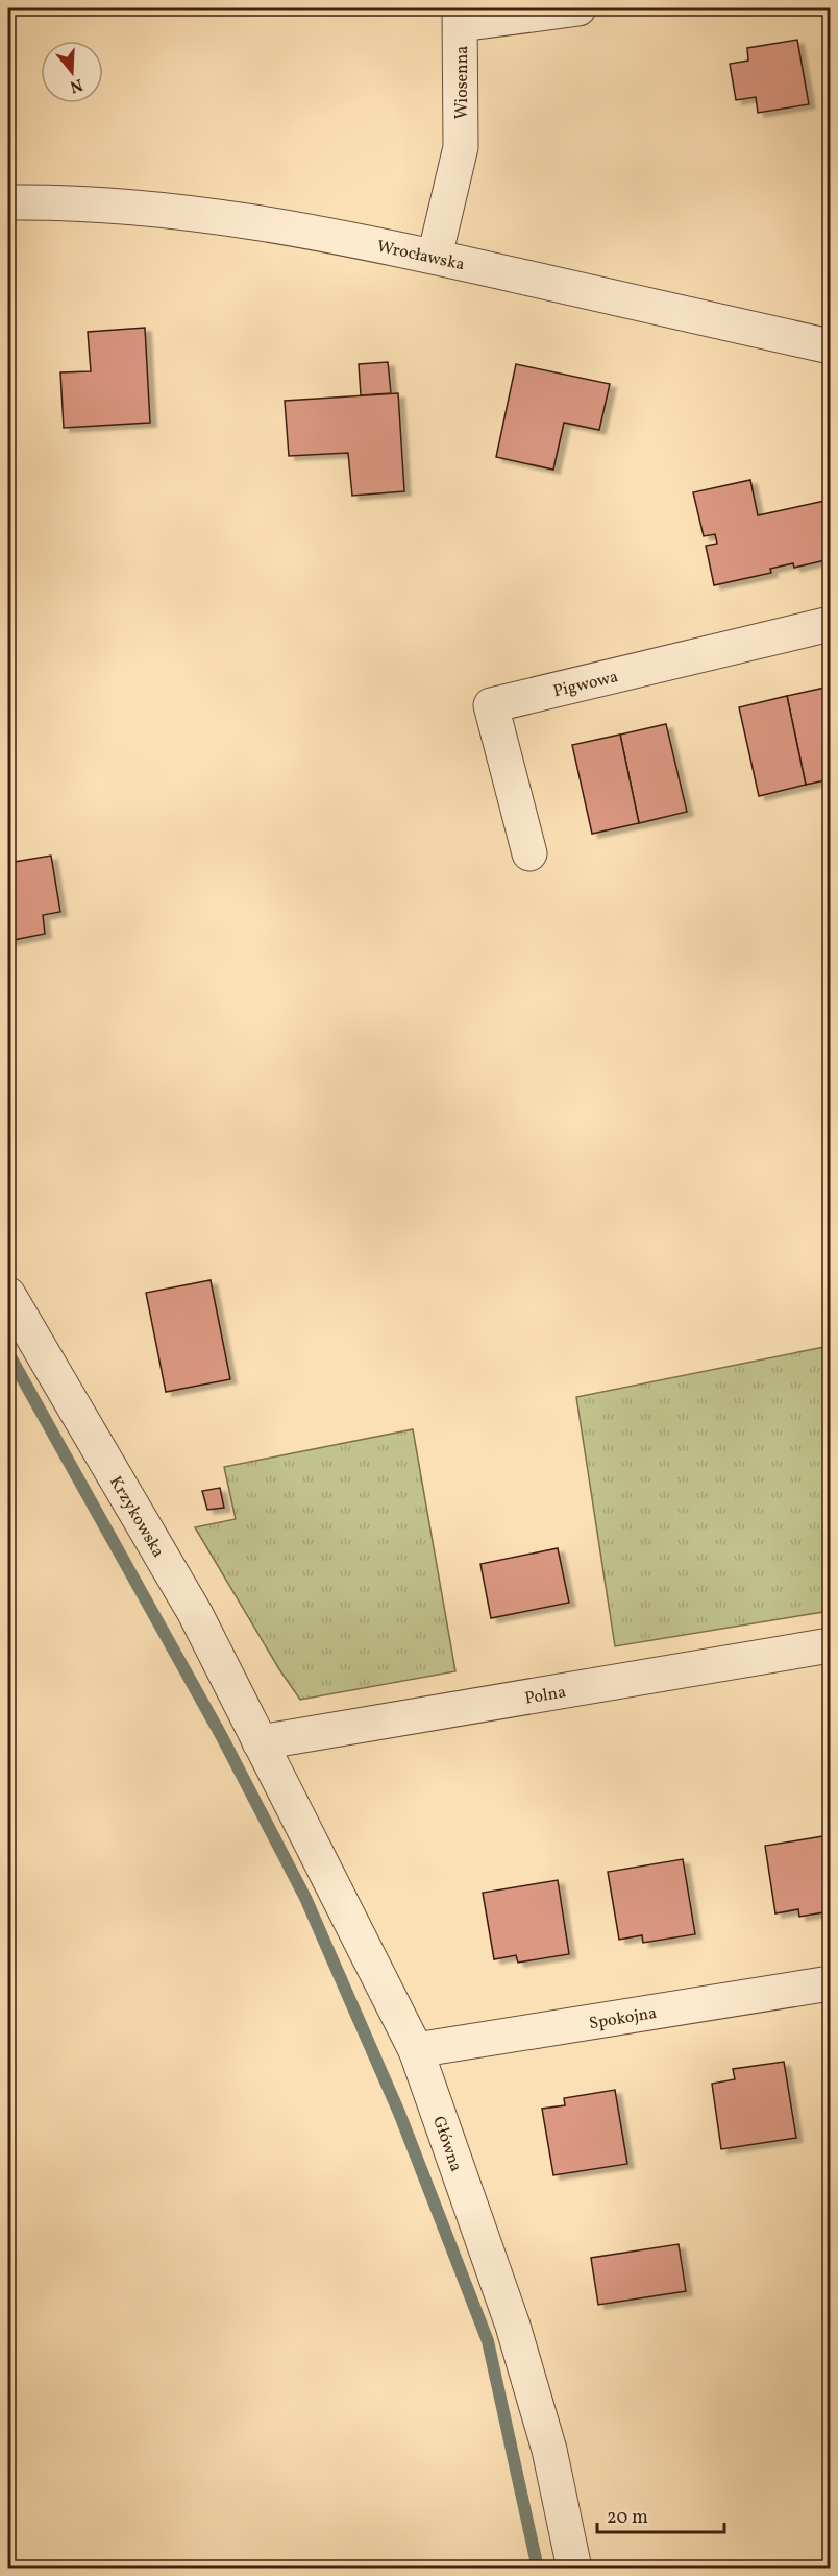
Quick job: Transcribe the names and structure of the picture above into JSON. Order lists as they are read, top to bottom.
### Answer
{
  "streets": {
    "street": [
      "Wiosenna",
      "Wrocławska",
      "Pigwowa",
      "Krzykowska",
      "Polna",
      "Spokojna",
      "Główna"
    ]
  },
  "crossings": [
    ["Wiosenna", "Wrocławska"],
    ["Krzykowska", "Polna"],
    ["Krzykowska", "Główna"],
    ["Polna", "Główna"],
    ["Spokojna", "Główna"]
  ],
  "scale_bar": "20 m",
  "north": "bottom"
}
